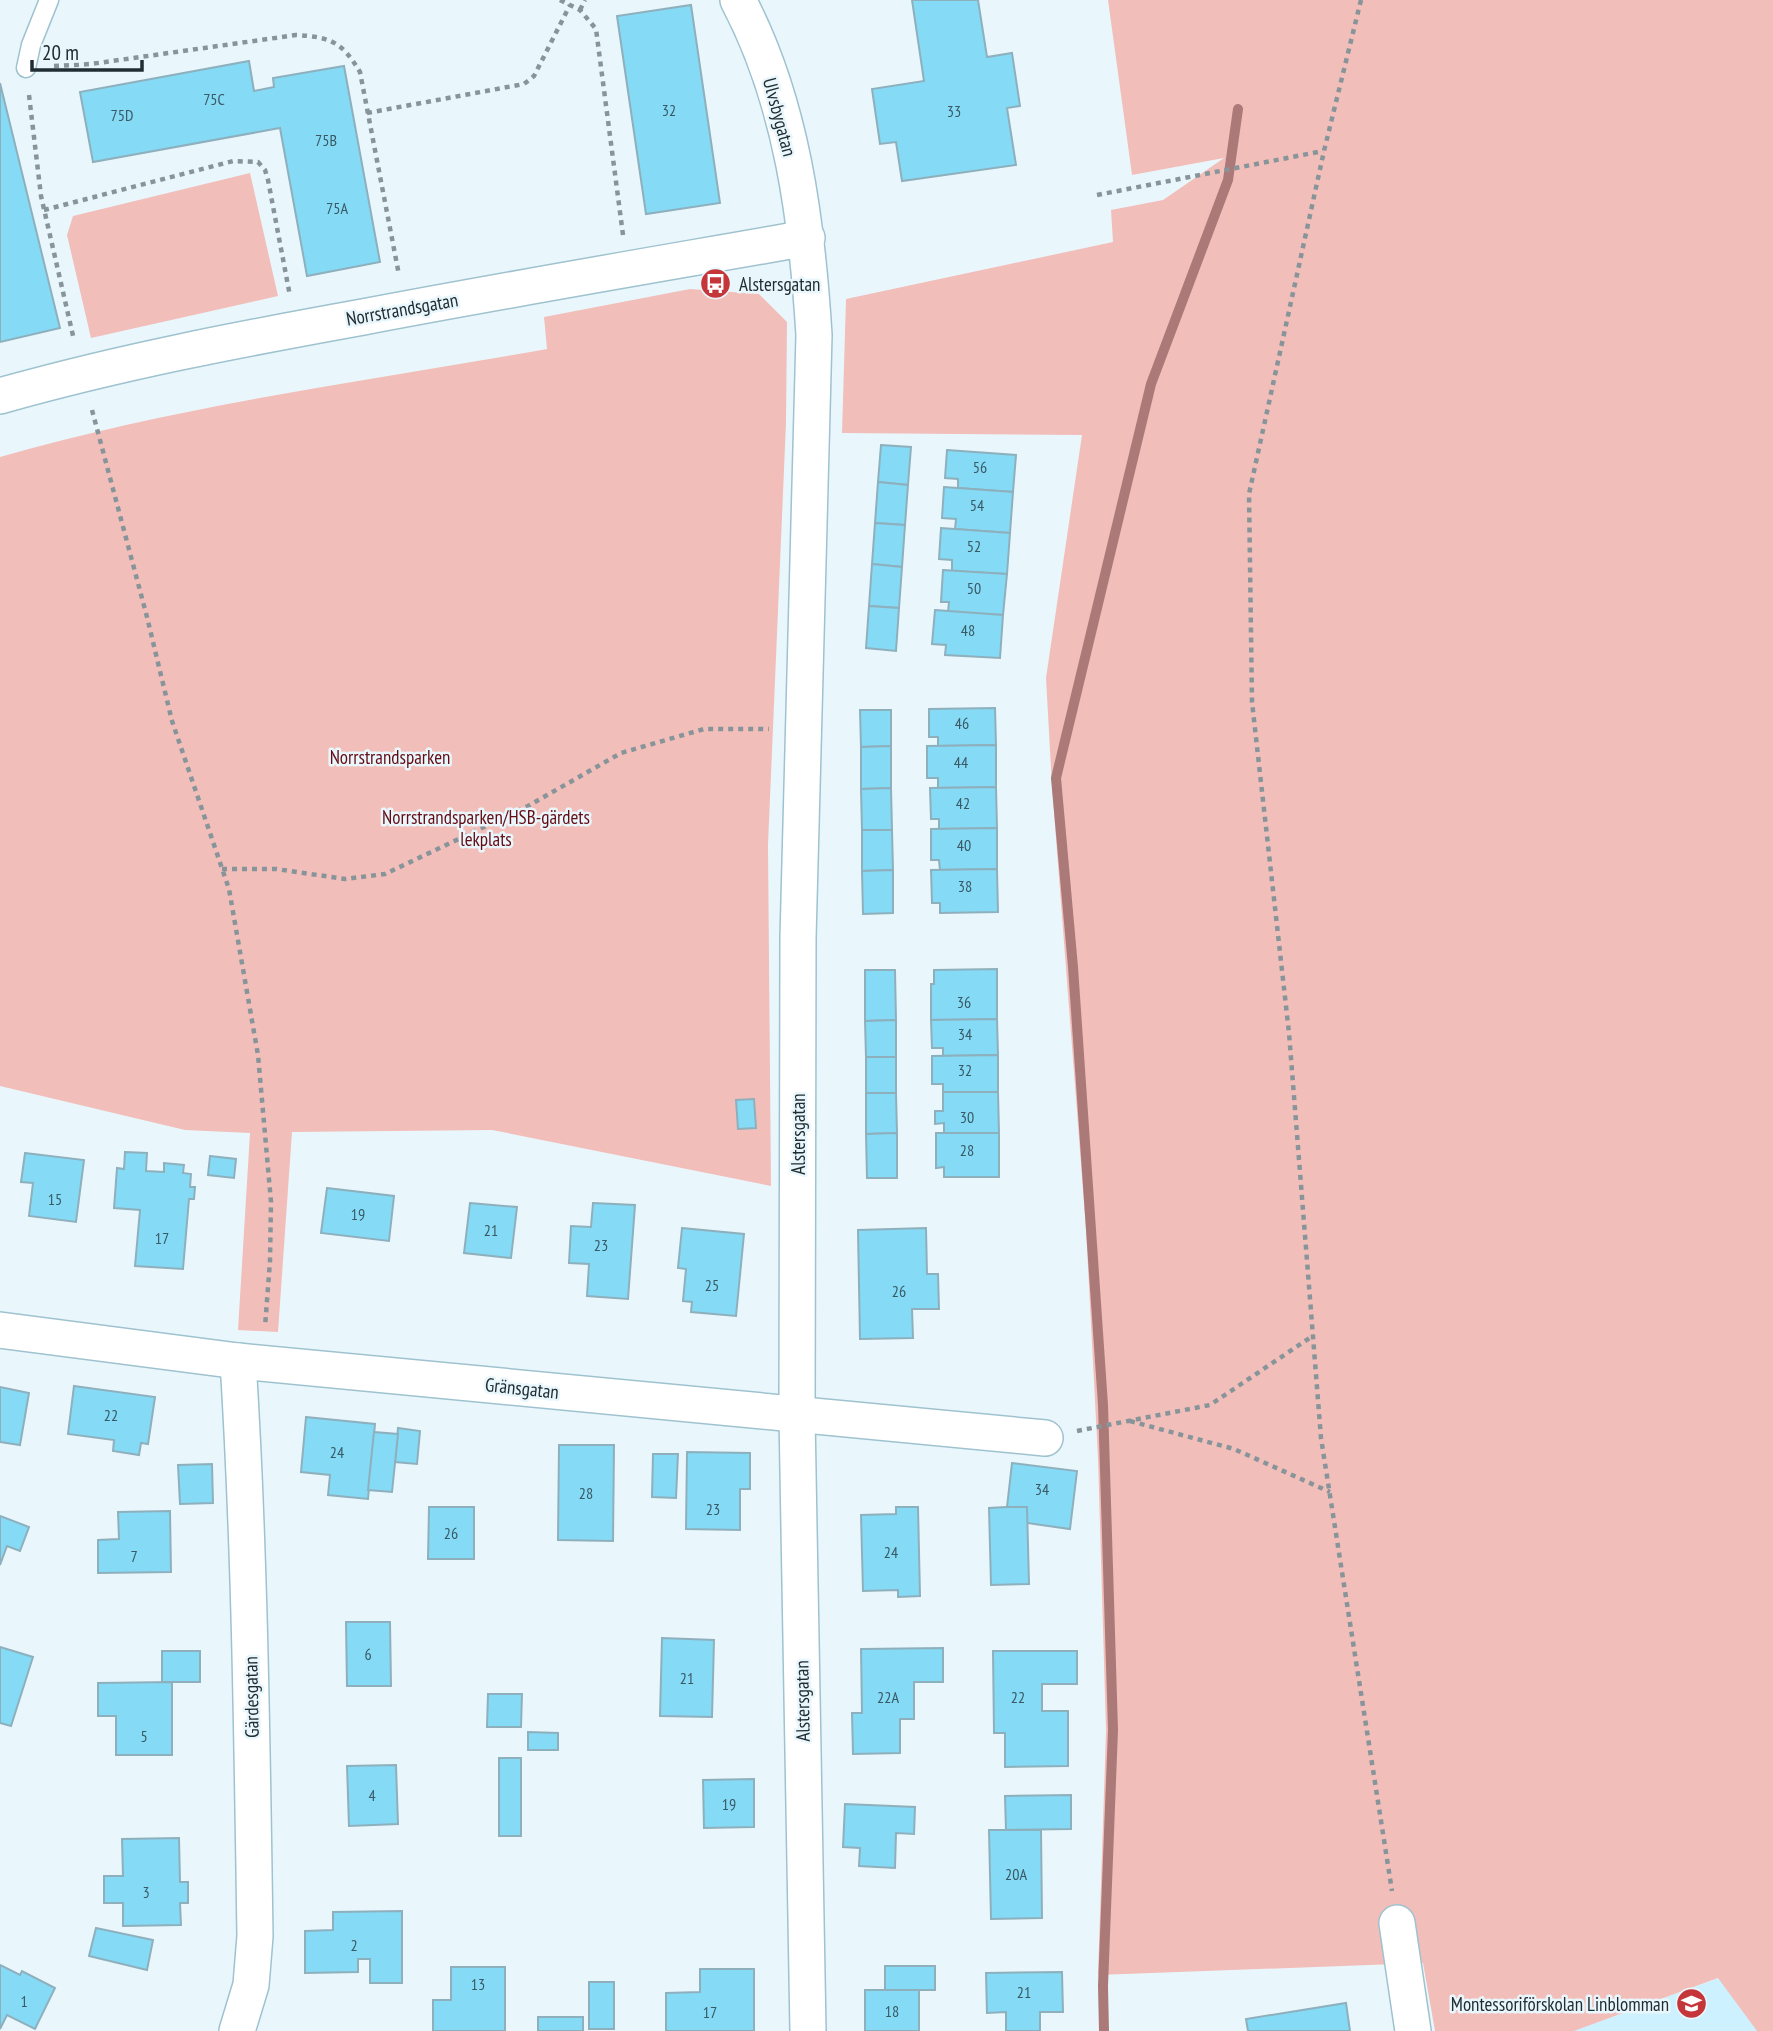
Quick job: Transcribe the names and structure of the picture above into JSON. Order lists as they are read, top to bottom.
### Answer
{
  "streets": {
    "street": [
      "Ulvsbygatan",
      "Norrstrandsgatan",
      "Alstersgatan",
      "Gränsgatan",
      "Gärdesgatan"
    ]
  },
  "crossings": [
    ["Ulvsbygatan", "Norrstrandsgatan"],
    ["Ulvsbygatan", "Alstersgatan"],
    ["Norrstrandsgatan", "Alstersgatan"],
    ["Alstersgatan", "Gränsgatan"],
    ["Gränsgatan", "Gärdesgatan"]
  ],
  "parks": ["Norrstrandsparken", "Norrstrandsparken/HSB-gärdets lekplats"],
  "places": {
    "bus stop": ["Alstersgatan"],
    "school or university": ["Montessoriförskolan Linblomman"]
  },
  "house_numbers": [
    "75C",
    "32",
    "33",
    "75D",
    "75B",
    "75A",
    "56",
    "54",
    "52",
    "50",
    "48",
    "46",
    "44",
    "42",
    "40",
    "38",
    "36",
    "34",
    "32",
    "30",
    "28",
    "15",
    "19",
    "21",
    "17",
    "23",
    "25",
    "26",
    "22",
    "24",
    "34",
    "28",
    "23",
    "26",
    "24",
    "7",
    "6",
    "21",
    "22A",
    "22",
    "5",
    "4",
    "19",
    "20A",
    "3",
    "2",
    "13",
    "21",
    "1",
    "18",
    "17"
  ],
  "scale_bar": "20 m"
}
